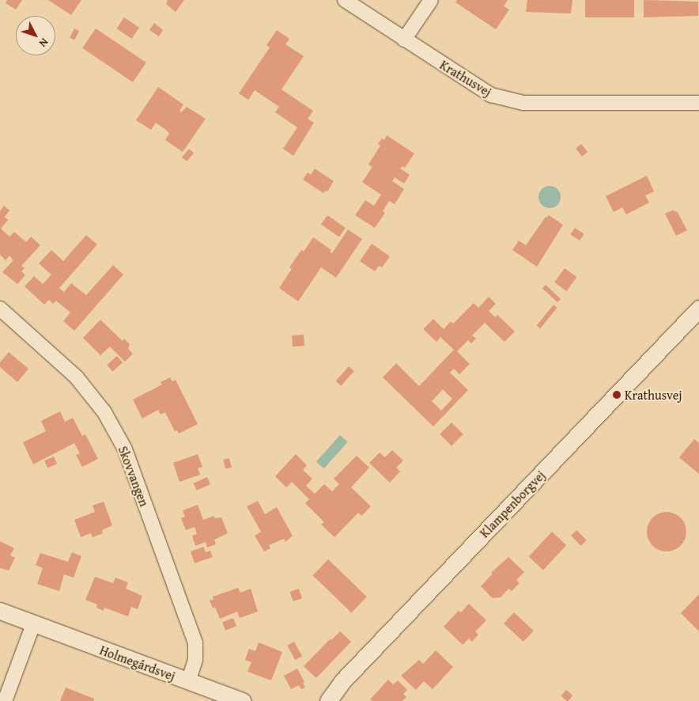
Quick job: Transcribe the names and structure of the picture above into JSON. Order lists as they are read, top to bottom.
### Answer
{
  "streets": {
    "street": [
      "Krathusvej",
      "Skovvangen",
      "Klampenborgvej",
      "Holmegårdsvej"
    ]
  },
  "crossings": [
    ["Skovvangen", "Holmegårdsvej"]
  ],
  "places": ["Krathusvej"],
  "north": "bottom right"
}
